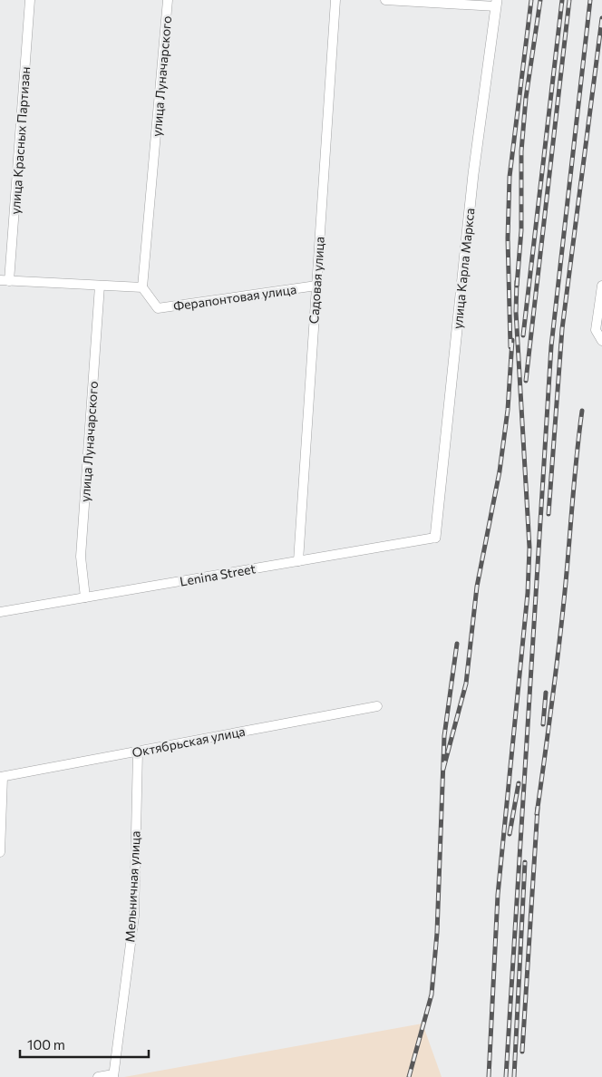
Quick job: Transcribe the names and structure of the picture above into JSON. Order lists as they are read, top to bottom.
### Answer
{
  "streets": {
    "street": [
      "улица Луначарского",
      "улица Красных Партизан",
      "улица Карла Маркса",
      "Садовая улица",
      "Ферапонтовая улица",
      "Lenina Street",
      "Октябрьская улица",
      "Мельничная улица"
    ]
  },
  "crossings": [
    ["улица Луначарского", "Ферапонтовая улица"],
    ["улица Луначарского", "Lenina Street"],
    ["улица Карла Маркса", "Lenina Street"],
    ["Садовая улица", "Ферапонтовая улица"],
    ["Садовая улица", "Lenina Street"],
    ["Октябрьская улица", "Мельничная улица"]
  ],
  "scale_bar": "100 m"
}
